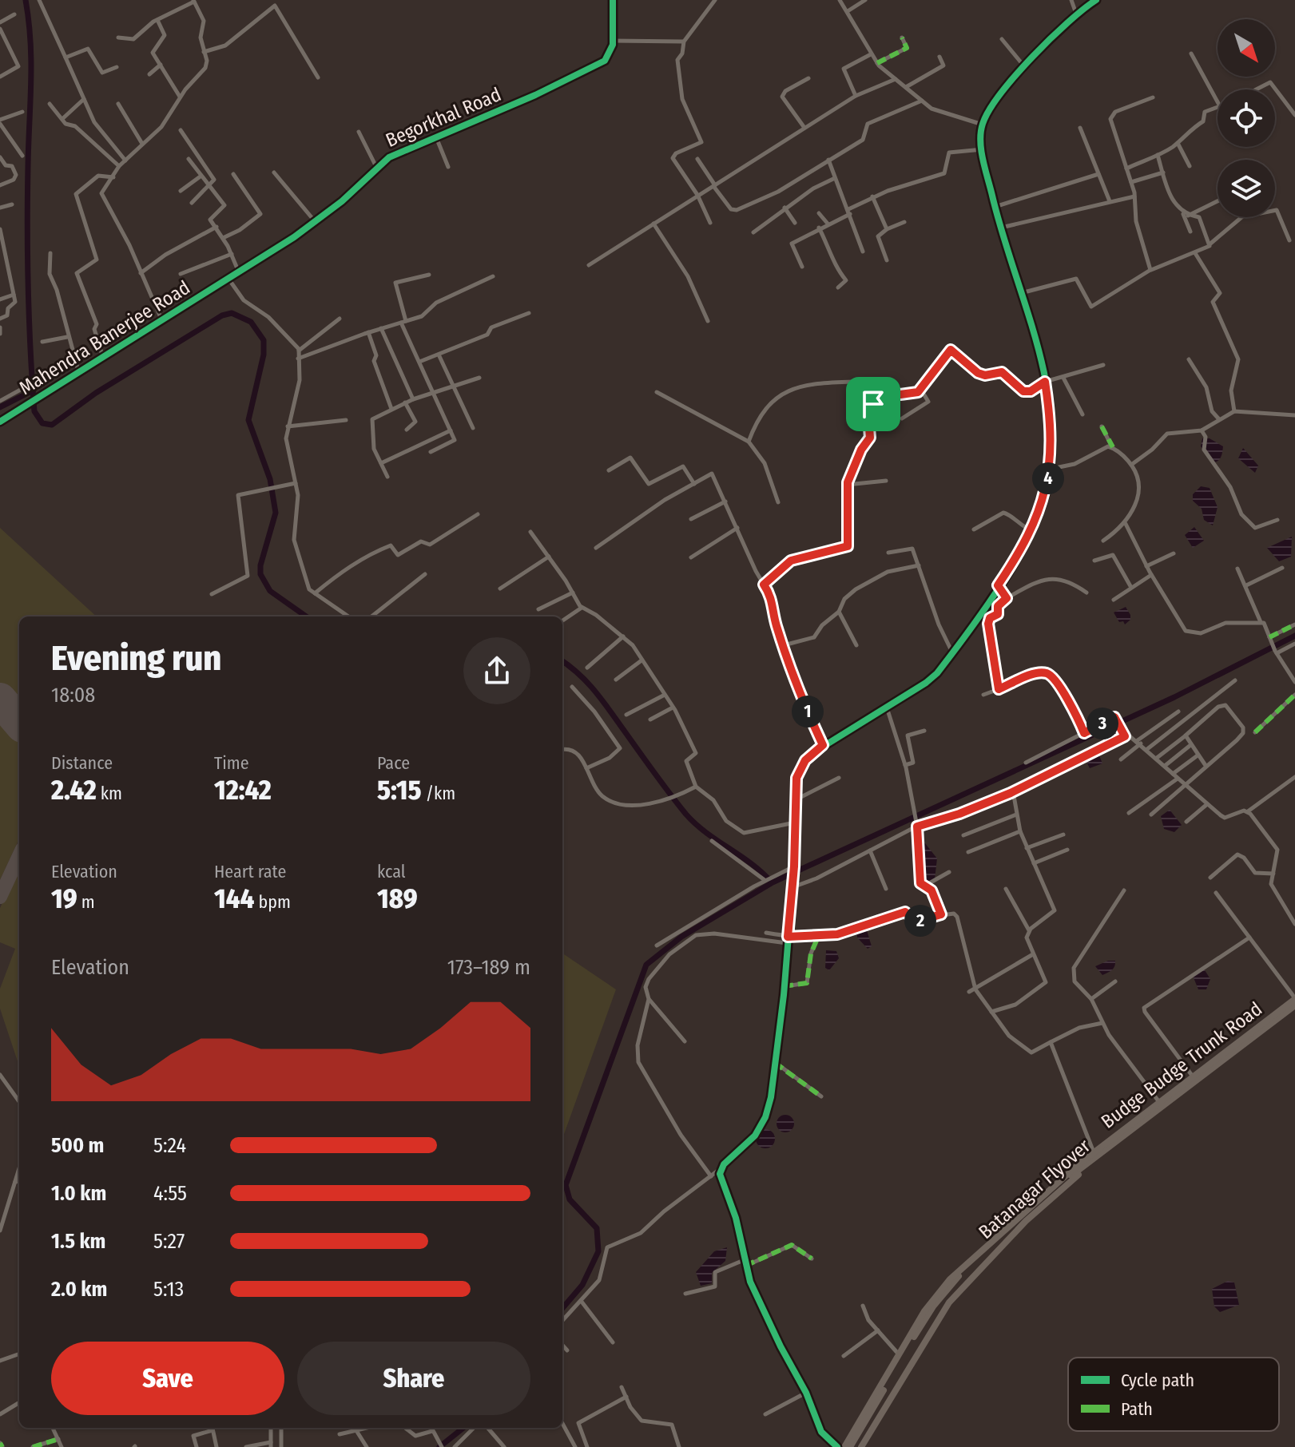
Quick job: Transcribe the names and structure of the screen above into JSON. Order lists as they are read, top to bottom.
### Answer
{
  "streets": {
    "street": [
      "Begorkhal Road",
      "Mahendra Banerjee Road",
      "Budge Budge Trunk Road",
      "Batanagar Flyover"
    ]
  },
  "crossings": [
    ["Begorkhal Road", "Mahendra Banerjee Road"],
    ["Budge Budge Trunk Road", "Batanagar Flyover"]
  ],
  "legend": ["Cycle path", "Path"],
  "north": "bottom right",
  "page": {
    "pins": [
      "4",
      "1",
      "3",
      "2"
    ],
    "heading": ["Evening run", "18:08"],
    "stats": [
      ["Distance", "2.42 km"],
      ["Time", "12:42"],
      ["Pace", "5:15 /km"],
      ["Elevation", "19 m"],
      ["Heart rate", "144 bpm"],
      ["kcal", "189"]
    ],
    "chart": ["Elevation", "173–189 m"],
    "list": [
      {
        "name": "500 m",
        "note": "5:24"
      },
      {
        "name": "1.0 km",
        "note": "4:55"
      },
      {
        "name": "1.5 km",
        "note": "5:27"
      },
      {
        "name": "2.0 km",
        "note": "5:13"
      }
    ],
    "buttons": ["Save", "Share"]
  }
}
